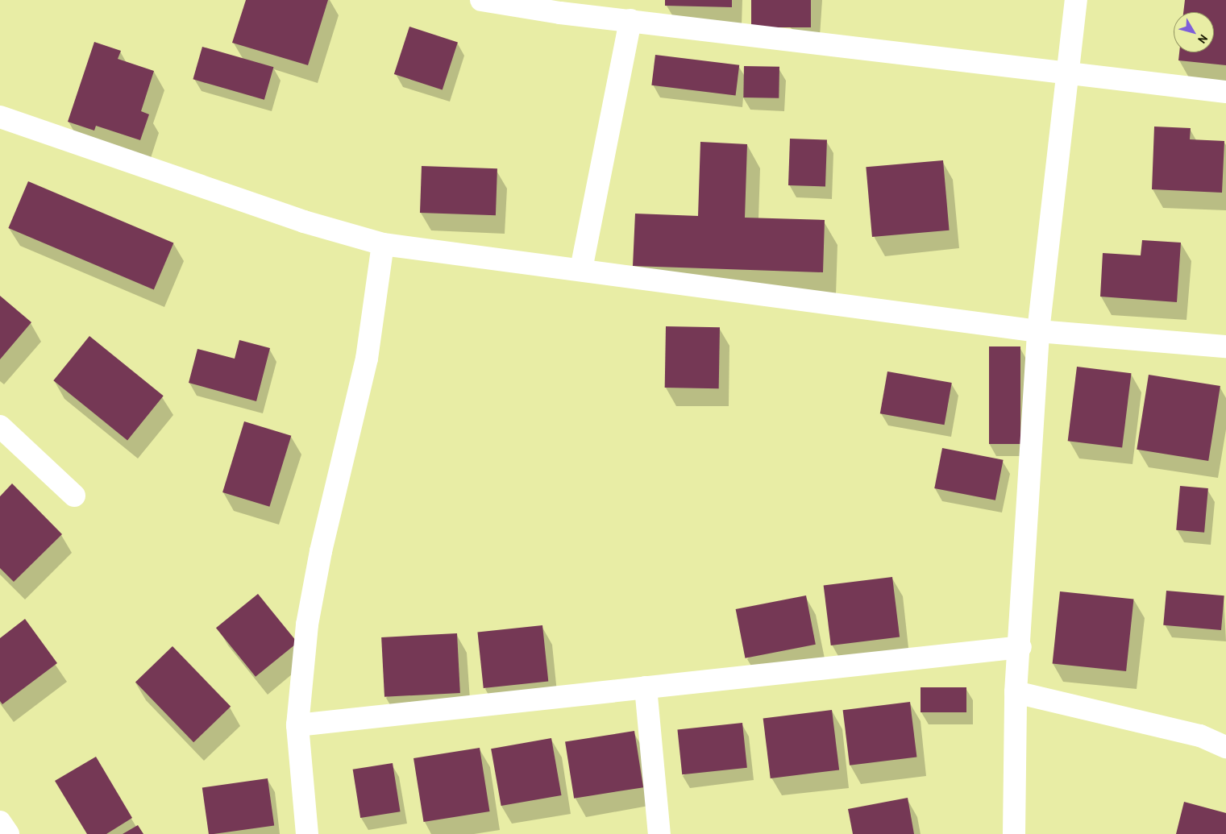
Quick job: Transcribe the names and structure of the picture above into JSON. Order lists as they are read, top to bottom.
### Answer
{
  "north": "bottom right"
}
